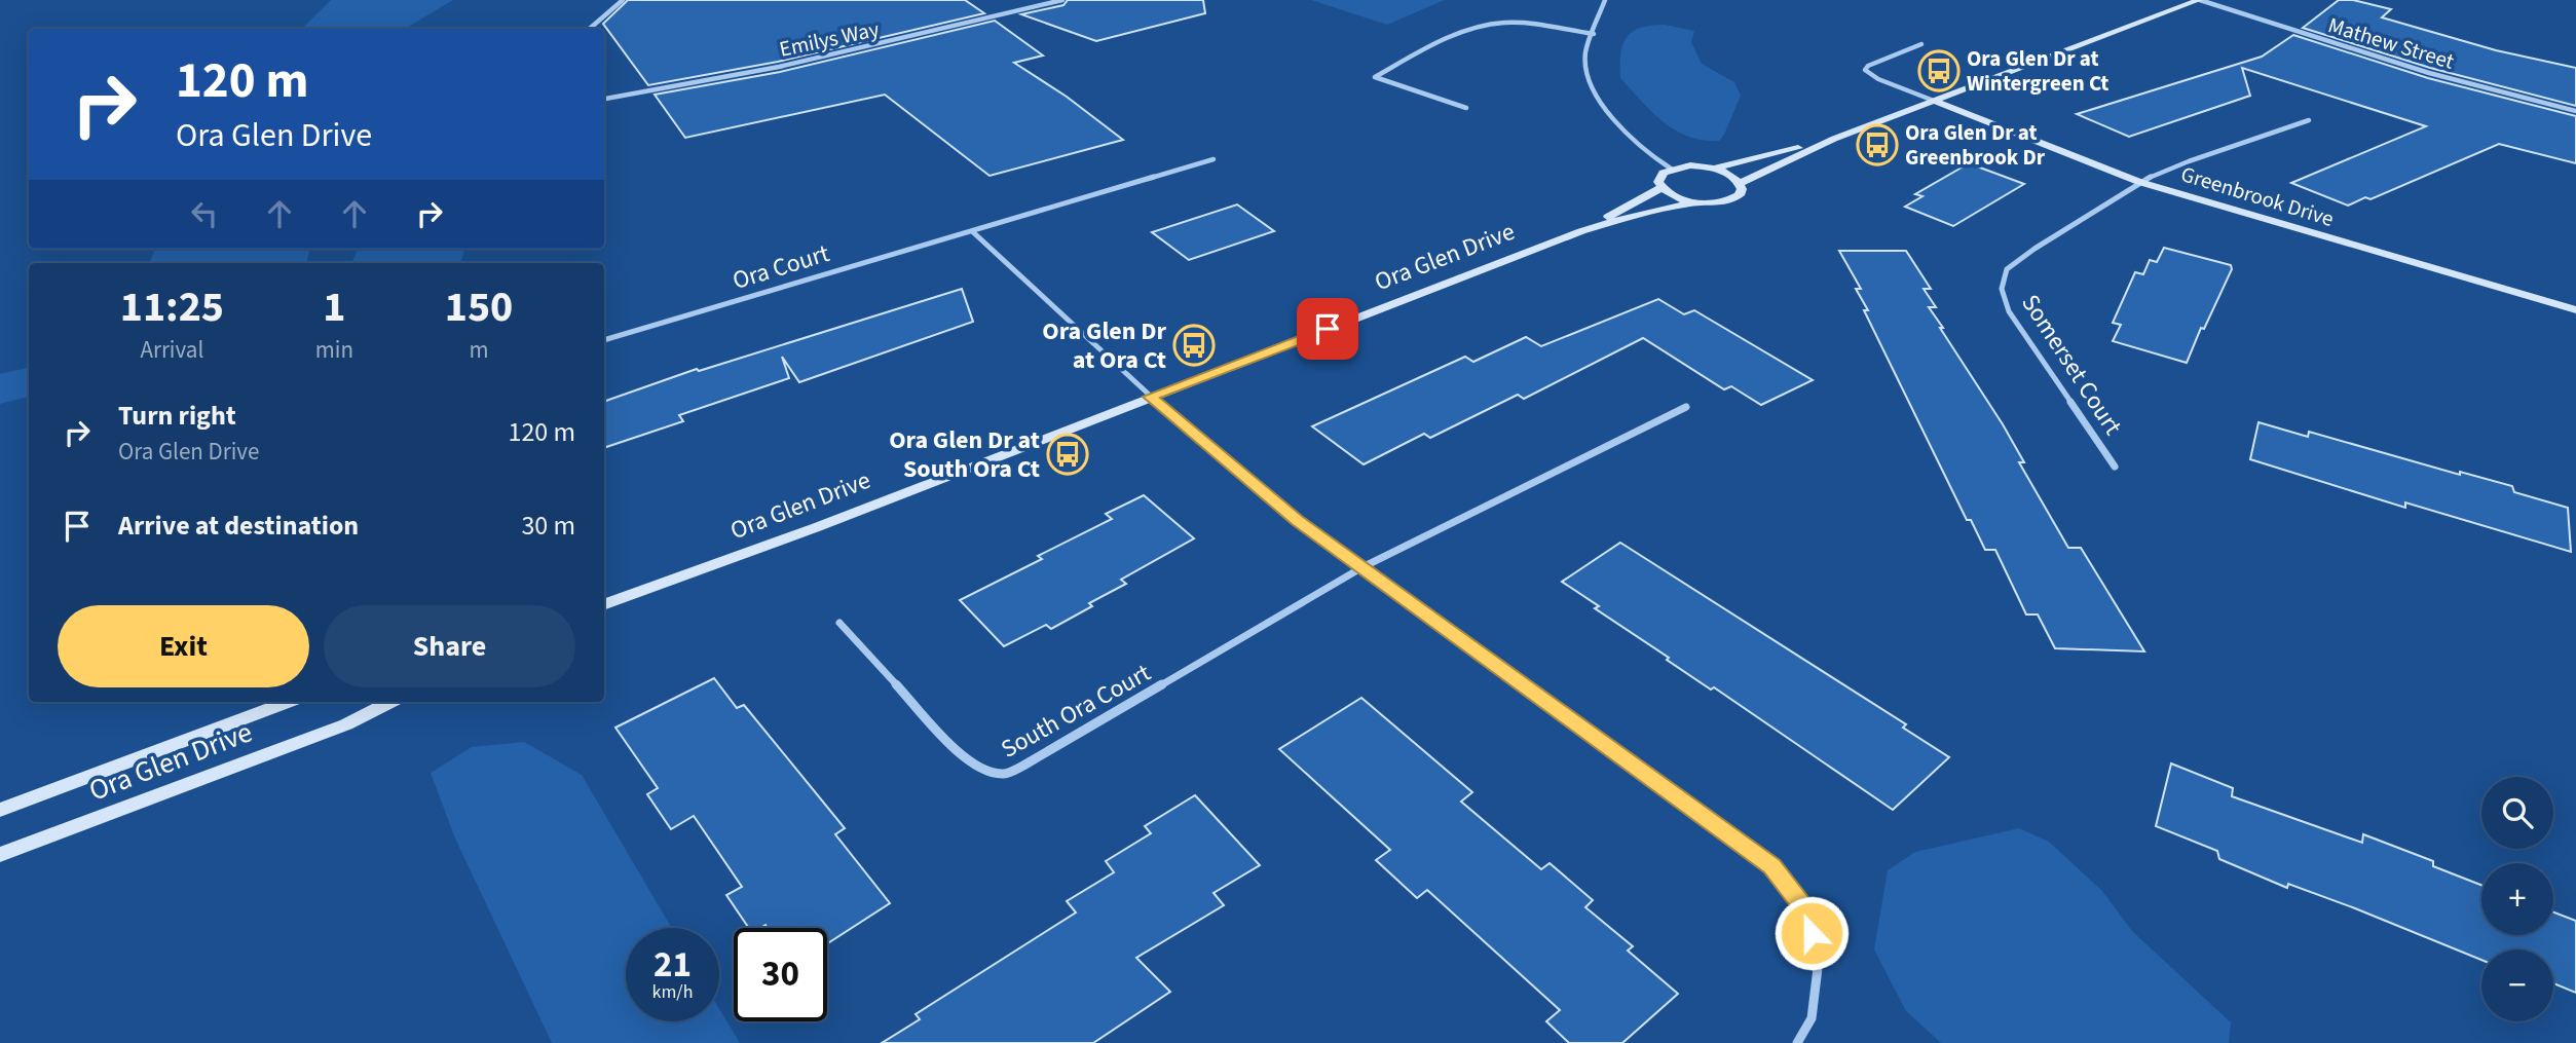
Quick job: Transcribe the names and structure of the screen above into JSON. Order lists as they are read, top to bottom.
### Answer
{
  "streets": {
    "street": [
      "Emilys Way",
      "Mathew Street",
      "Greenbrook Drive",
      "Ora Glen Drive",
      "Ora Court",
      "Somerset Court",
      "South Ora Court"
    ]
  },
  "crossings": [
    ["Greenbrook Drive", "Somerset Court"]
  ],
  "places": {
    "bus stop": [
      "Ora Glen Dr at Wintergreen Ct",
      "Ora Glen Dr at Greenbrook Dr",
      "Ora Glen Dr at Ora Ct",
      "Ora Glen Dr at South Ora Ct"
    ]
  },
  "page": {
    "turn": ["120 m", "Ora Glen Drive"],
    "eta": [
      "11:25",
      "Arrival",
      "1",
      "min",
      "150",
      "m"
    ],
    "list": [
      {
        "name": "Turn right",
        "note": "Ora Glen Drive",
        "value": "120 m"
      },
      {
        "name": "Arrive at destination",
        "value": "30 m"
      }
    ],
    "buttons": ["Exit", "Share"],
    "map_buttons": ["+", "−"],
    "speed": "21 km/h",
    "limit": "30"
  }
}
